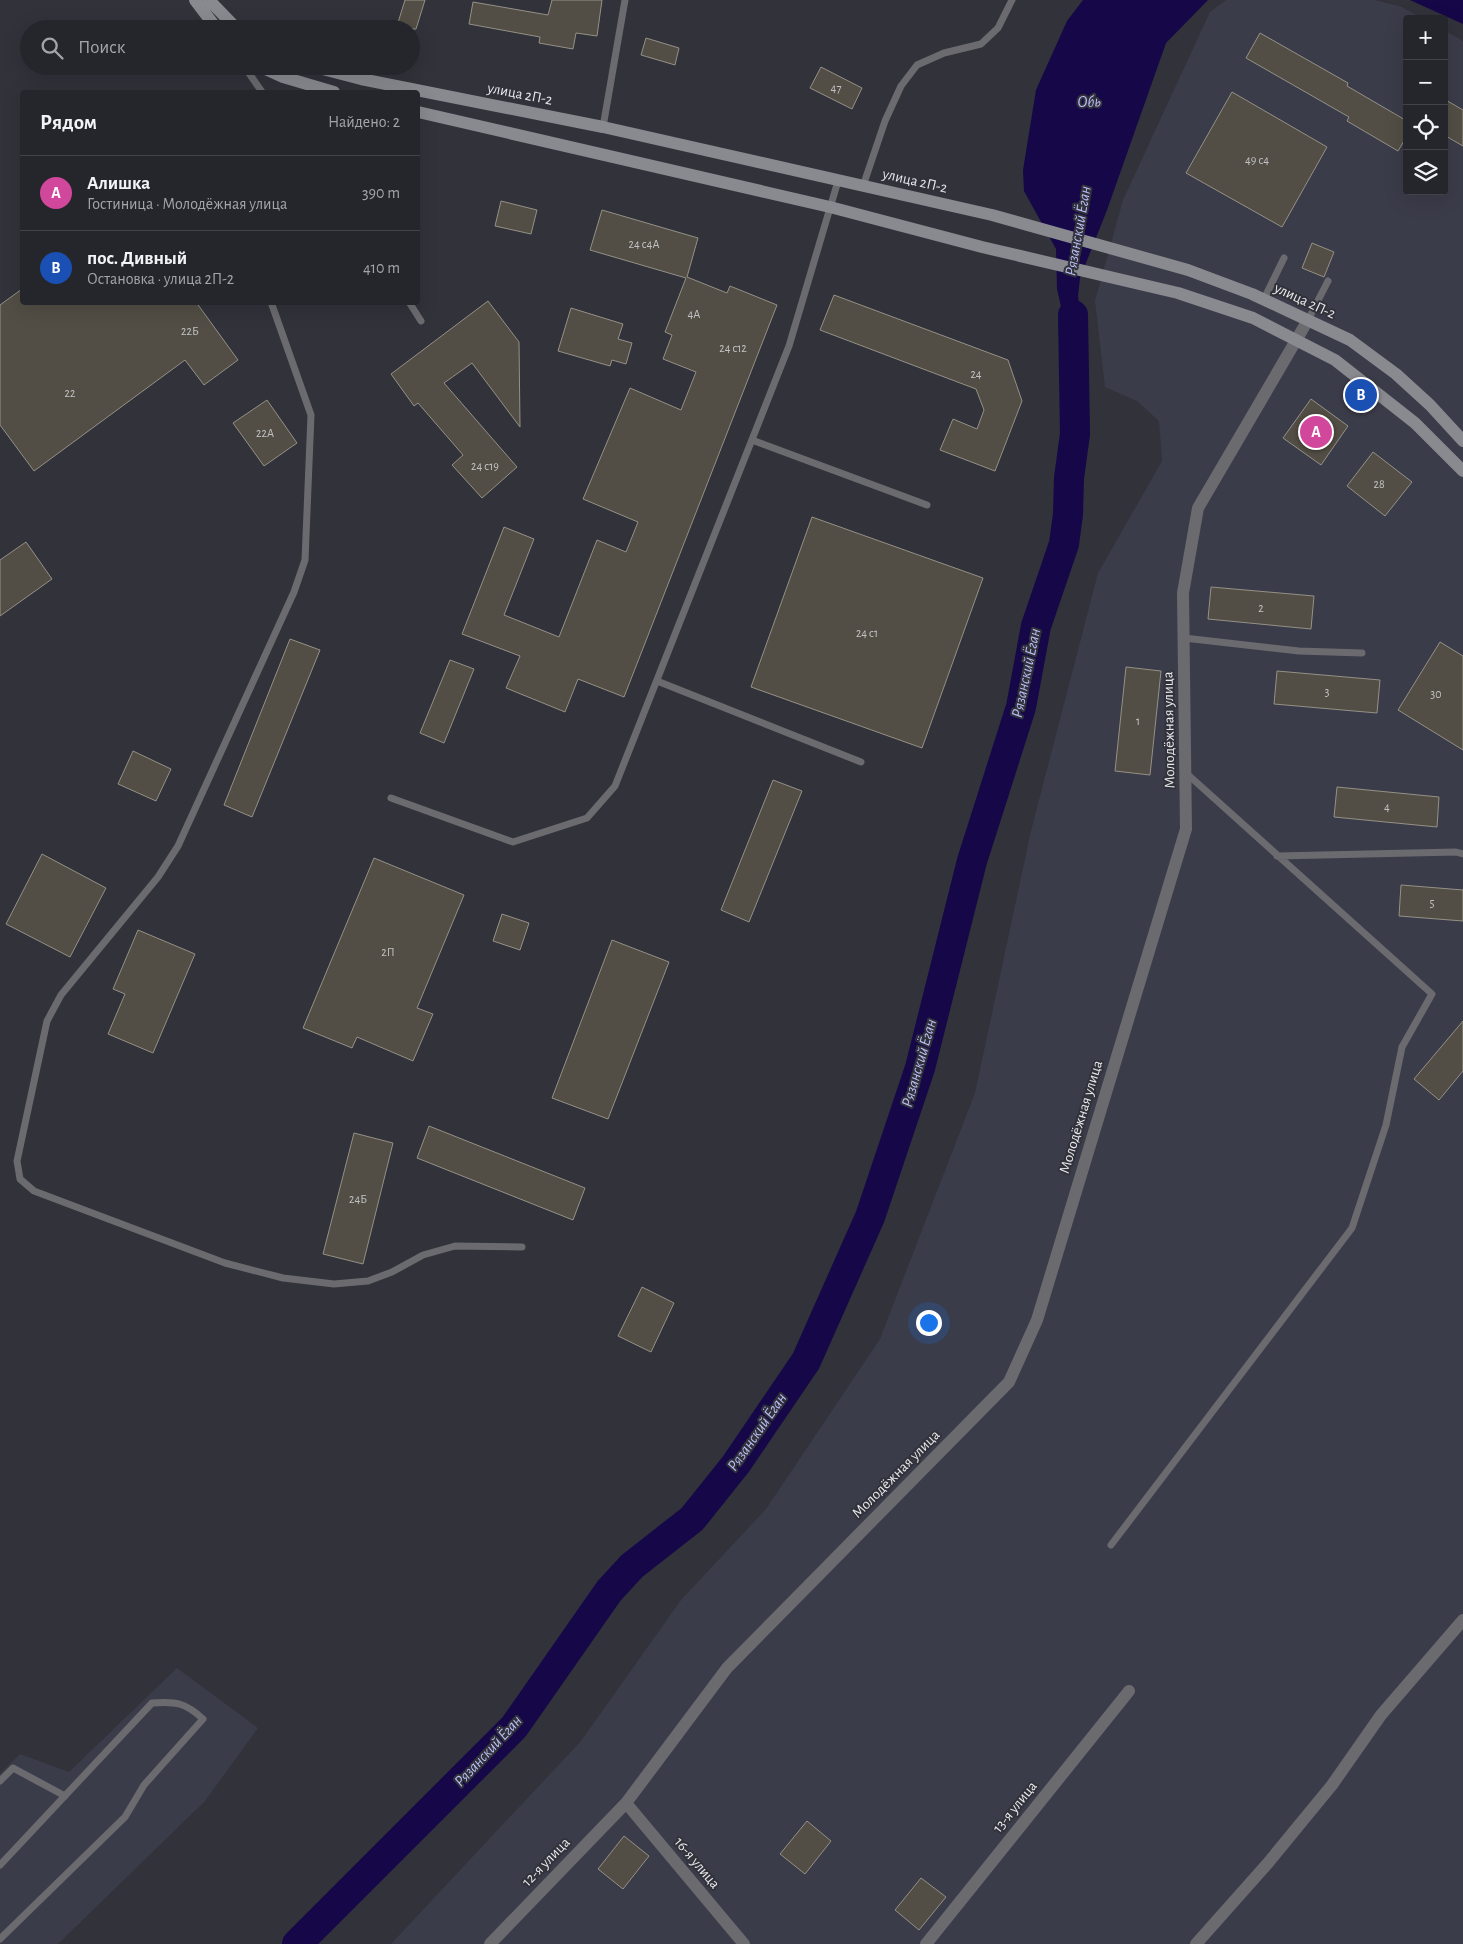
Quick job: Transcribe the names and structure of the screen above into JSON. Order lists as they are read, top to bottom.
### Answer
{
  "streets": {
    "main road": ["улица 2П-2"],
    "street": [
      "Молодёжная улица",
      "13-я улица",
      "12-я улица",
      "16-я улица"
    ]
  },
  "crossings": [
    ["улица 2П-2", "Молодёжная улица"],
    ["Молодёжная улица", "12-я улица"],
    ["Молодёжная улица", "16-я улица"],
    ["12-я улица", "16-я улица"]
  ],
  "water": ["Обь", "Рязанский Ёган"],
  "house_numbers": [
    "47",
    "49 с4",
    "24 с4А",
    "4А",
    "22Б",
    "24 с12",
    "24",
    "22",
    "22А",
    "24 с19",
    "28",
    "2",
    "24 с1",
    "3",
    "30",
    "1",
    "4",
    "5",
    "2П",
    "24Б"
  ],
  "page": {
    "map_buttons": ["+", "−"],
    "search": "Поиск",
    "heading": ["Рядом", "Найдено: 2"],
    "list": [
      {
        "mark": "A",
        "name": "Алишка",
        "note": "Гостиница · Молодёжная улица",
        "value": "390 m"
      },
      {
        "mark": "B",
        "name": "пос. Дивный",
        "note": "Остановка · улица 2П-2",
        "value": "410 m"
      }
    ],
    "pins": ["B", "A"]
  }
}
